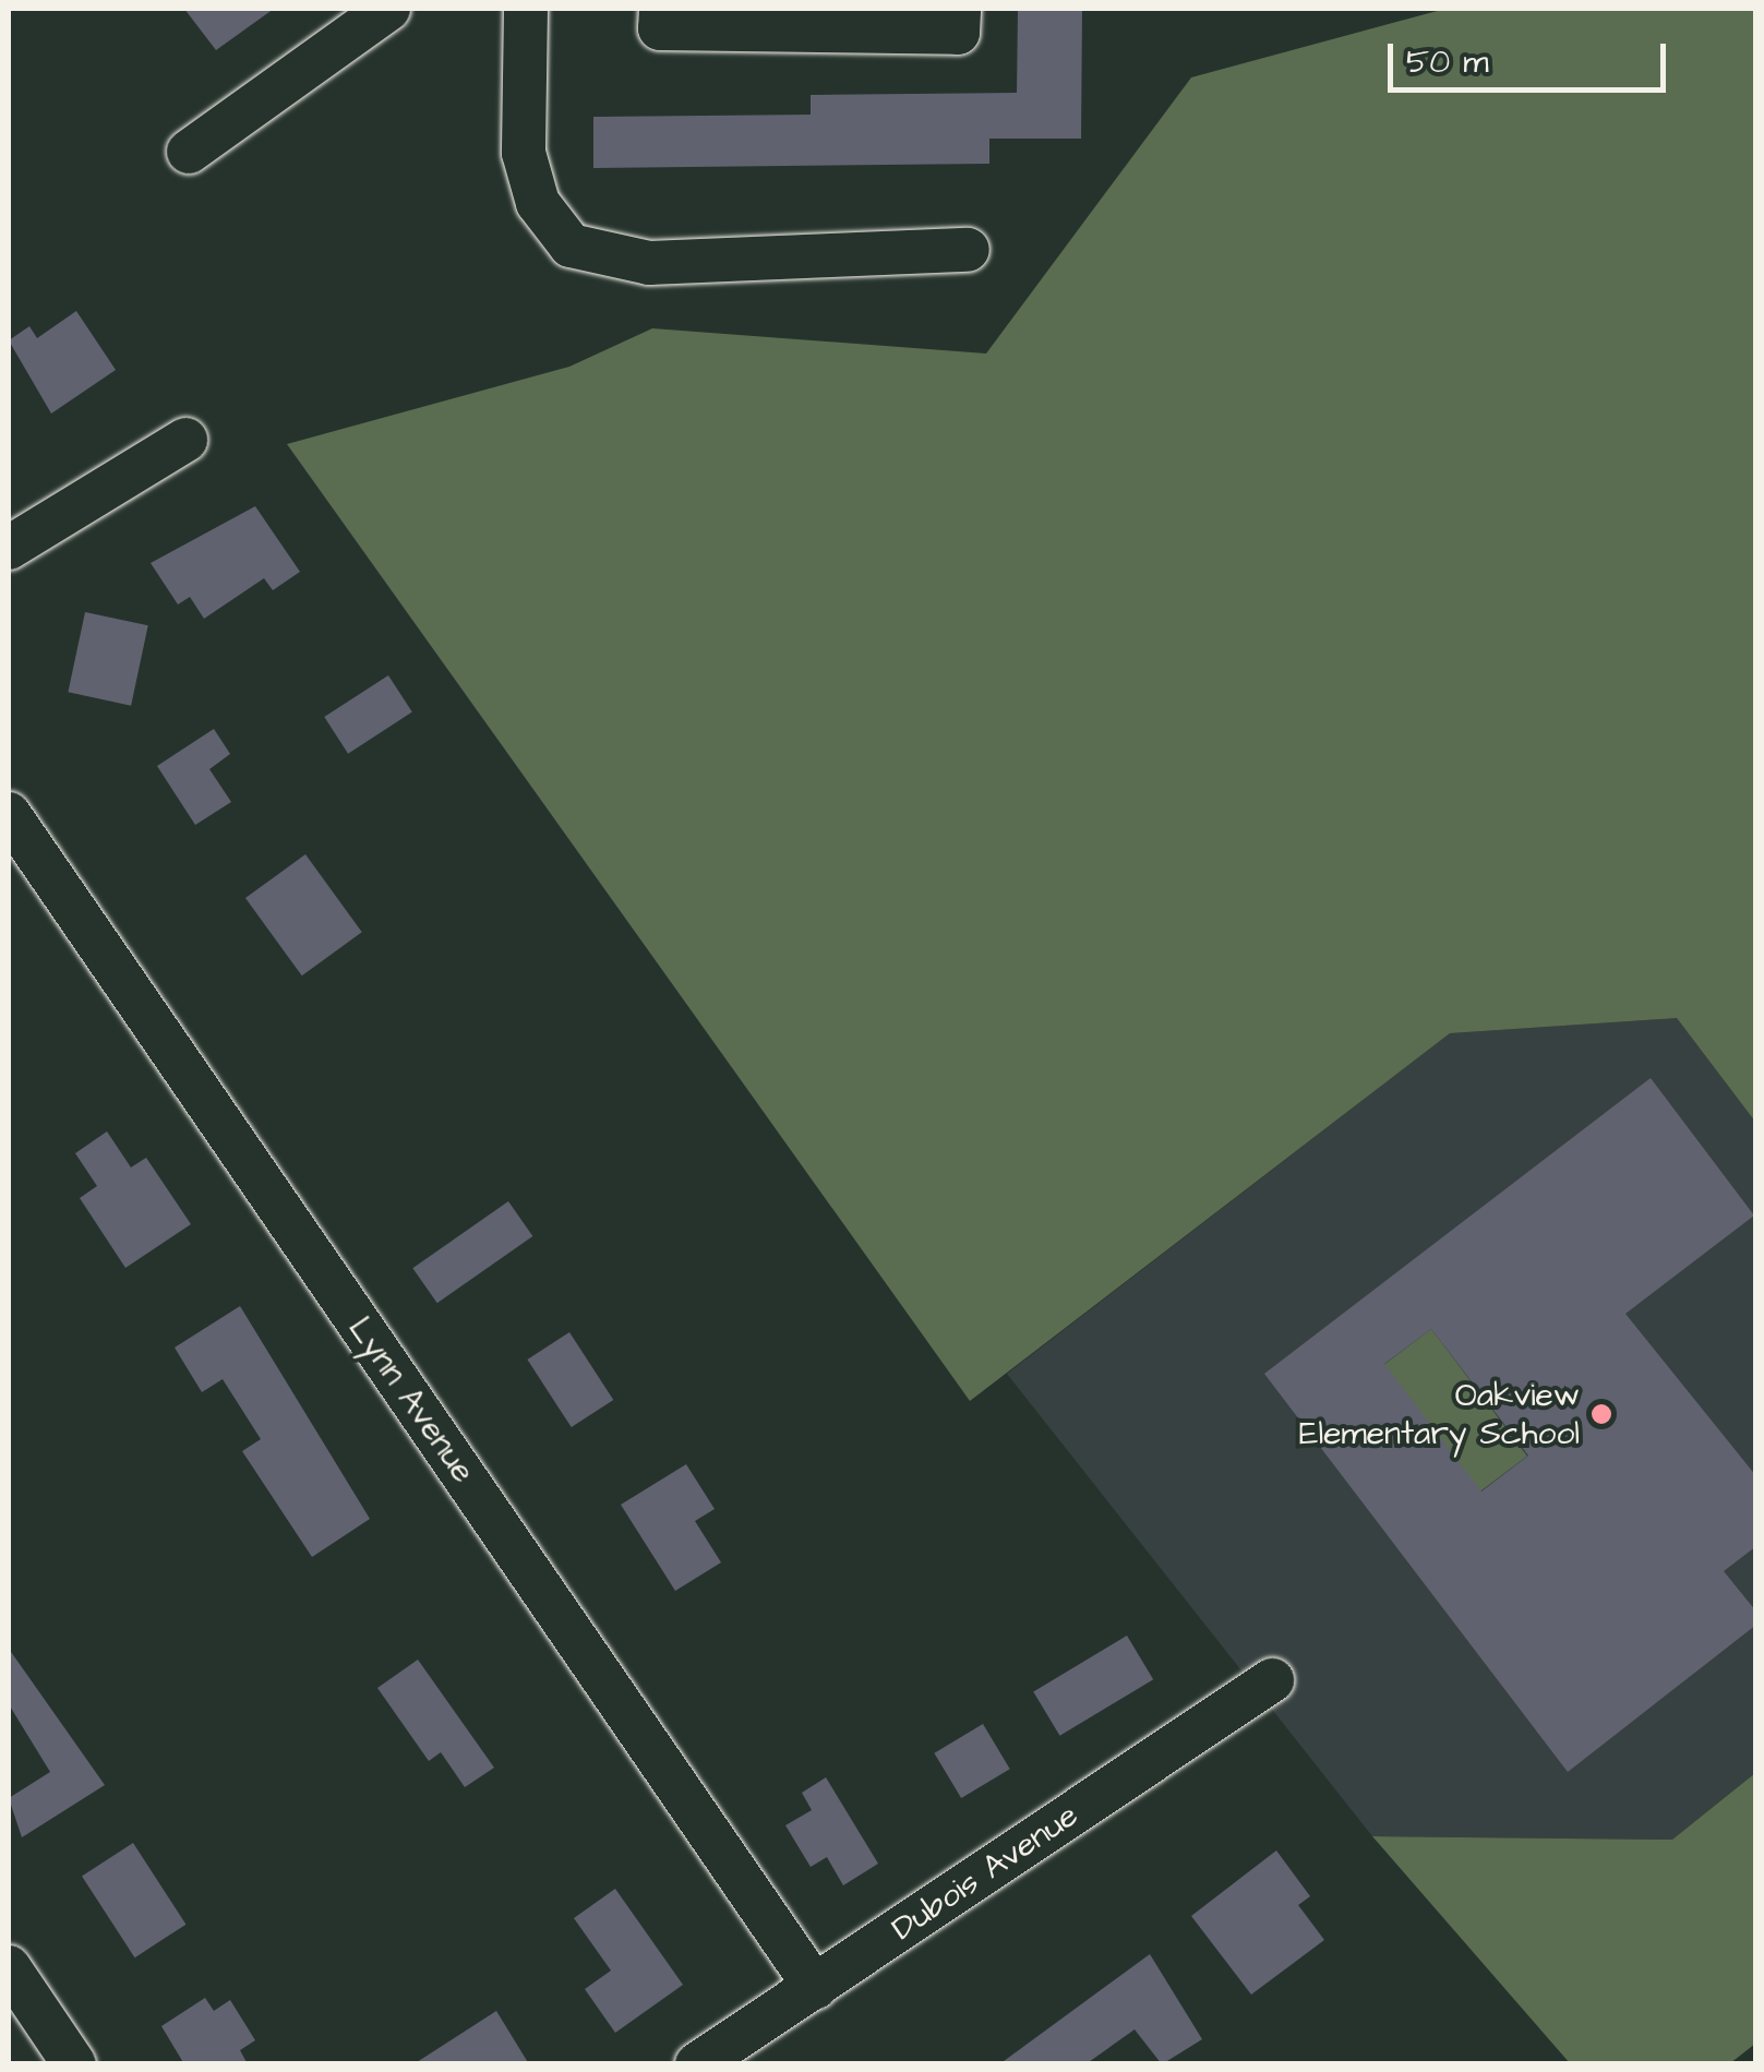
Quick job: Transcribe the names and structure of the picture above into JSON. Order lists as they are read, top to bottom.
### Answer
{
  "streets": {
    "street": ["Lynn Avenue", "Dubois Avenue"]
  },
  "crossings": [
    ["Lynn Avenue", "Dubois Avenue"]
  ],
  "places": ["Oakview Elementary School"],
  "scale_bar": "50 m"
}
